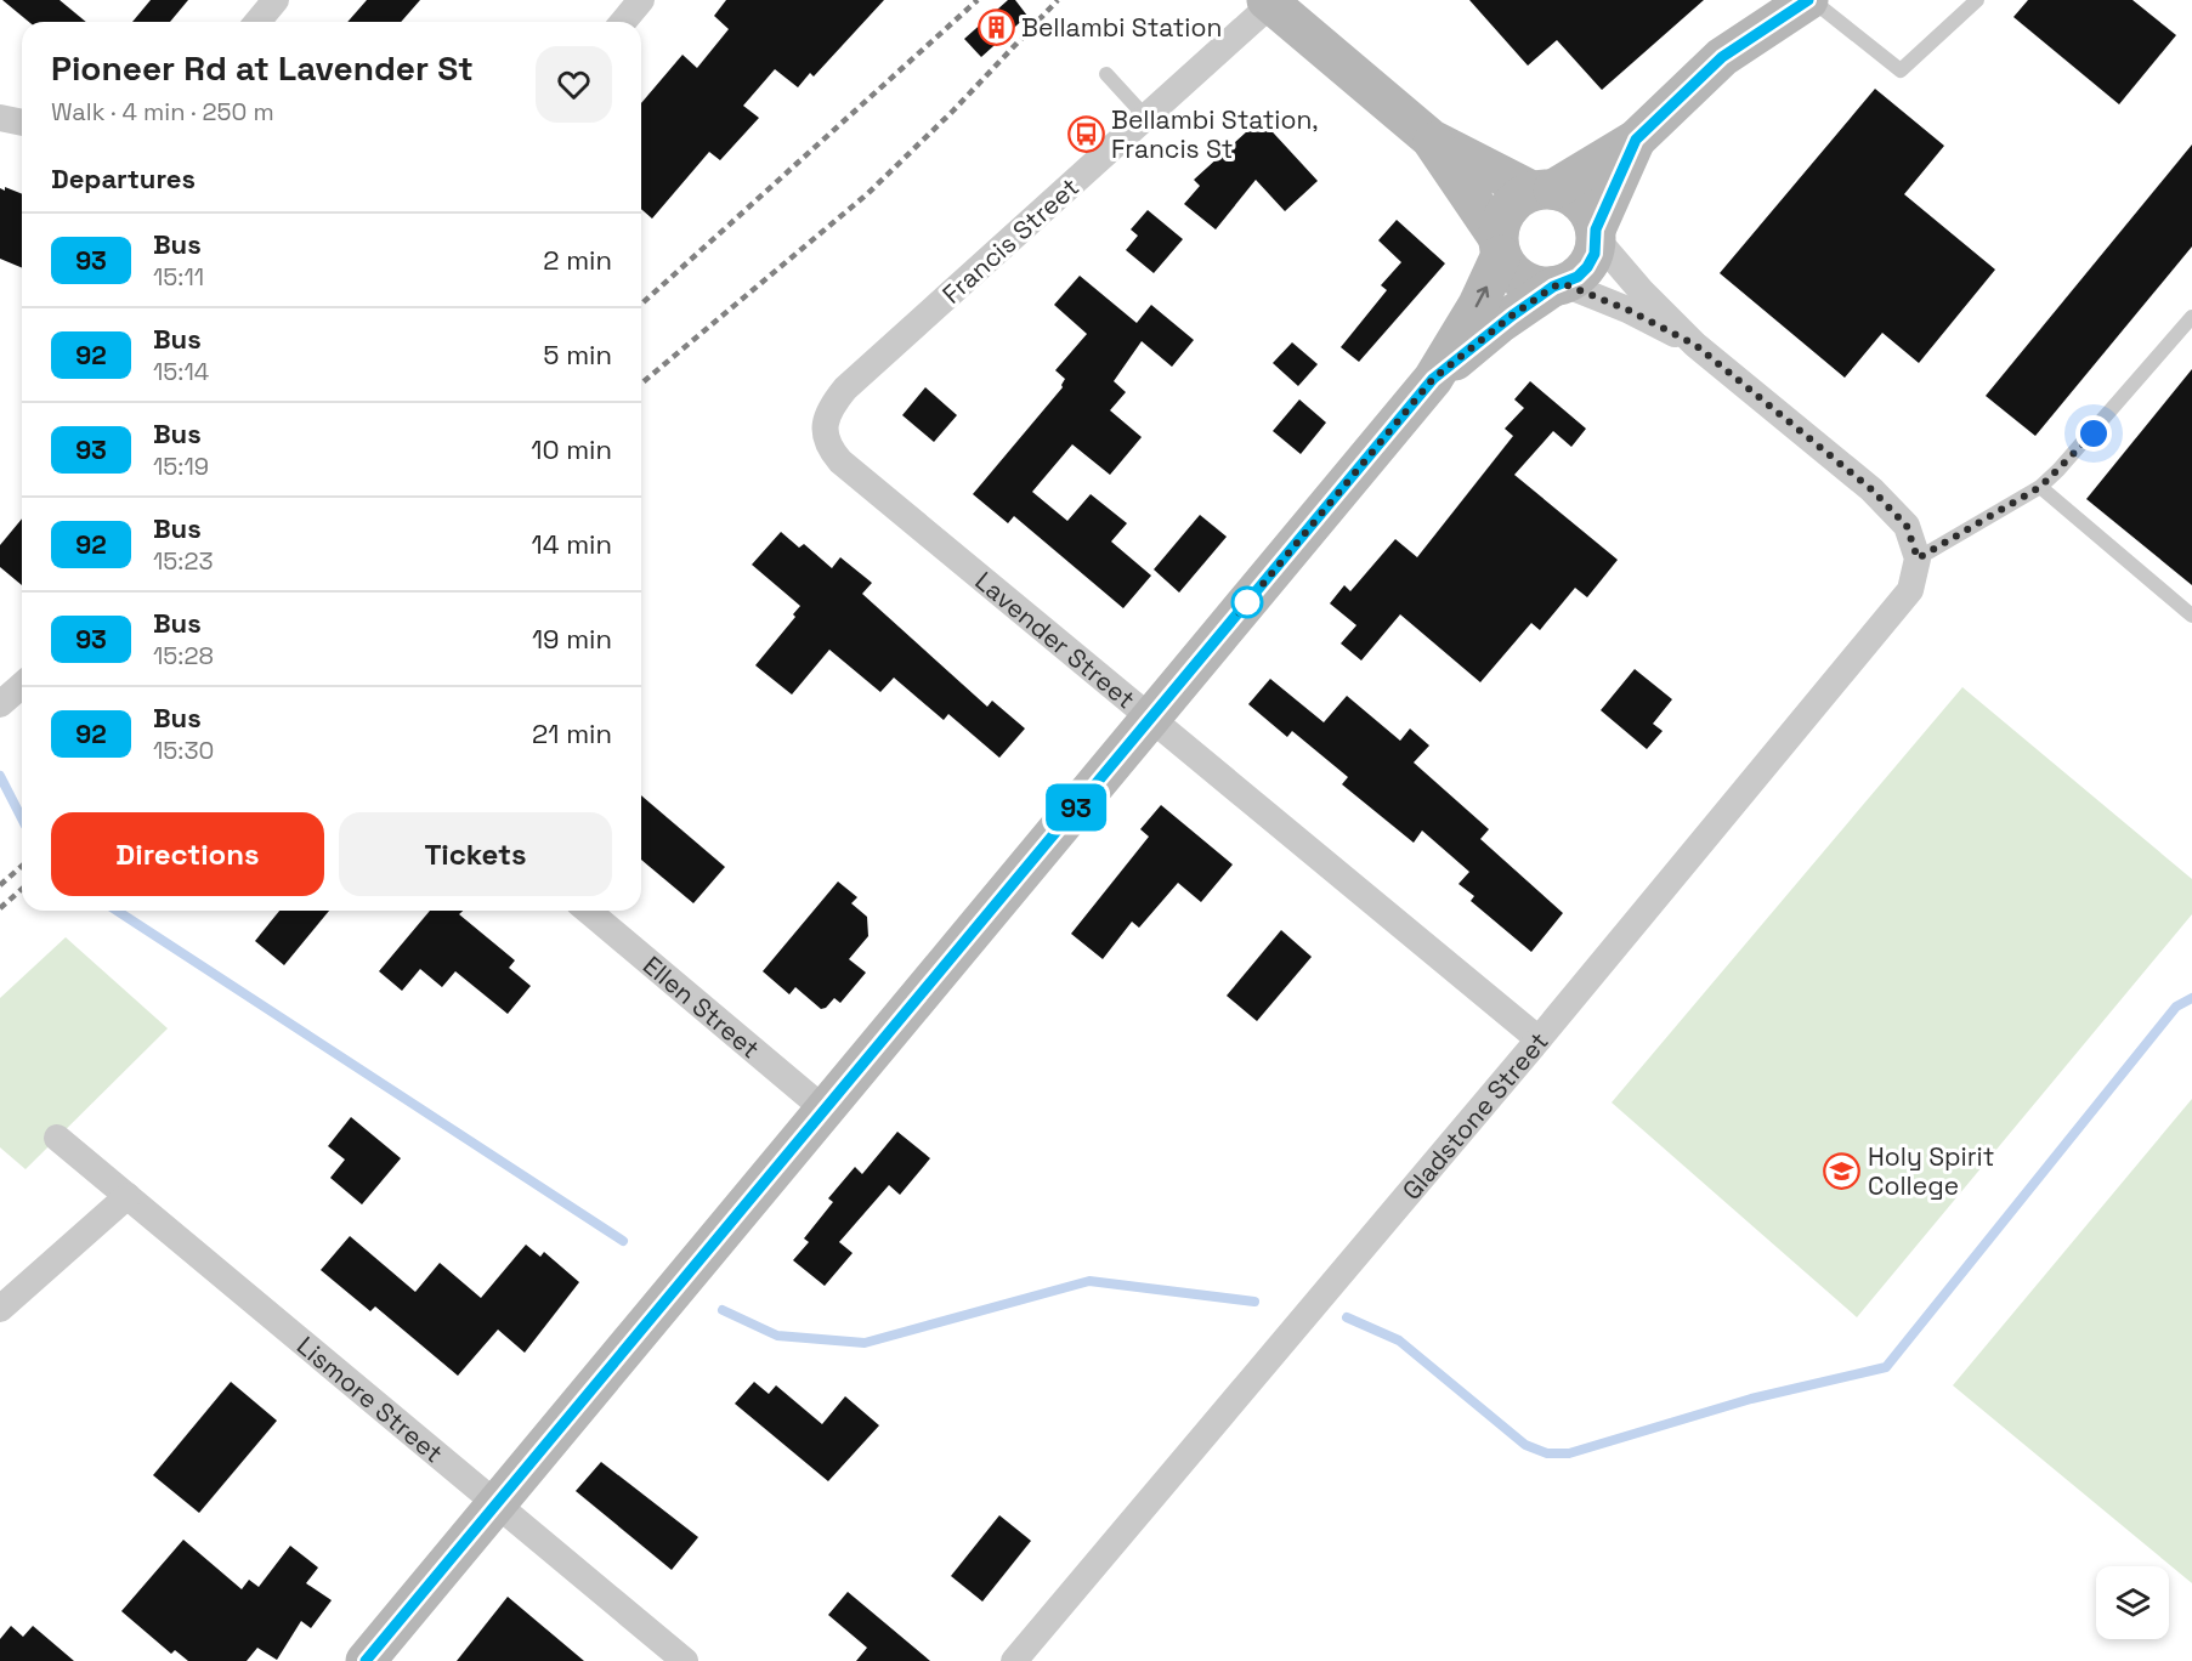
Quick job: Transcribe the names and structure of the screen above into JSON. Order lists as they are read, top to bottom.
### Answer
{
  "streets": {
    "street": [
      "Francis Street",
      "Lavender Street",
      "Ellen Street",
      "Gladstone Street",
      "Lismore Street"
    ]
  },
  "crossings": [
    ["Francis Street", "Lavender Street"],
    ["Lavender Street", "Gladstone Street"]
  ],
  "places": {
    "building": ["Bellambi Station"],
    "bus stop": ["Bellambi Station, Francis St"],
    "school or university": ["Holy Spirit College"]
  },
  "lines": ["bus line 93"],
  "page": {
    "on_map": "93",
    "heading": [
      ["Pioneer Rd at Lavender St", "Walk · 4 min · 250 m"],
      "Departures"
    ],
    "list": [
      {
        "mark": "93",
        "name": "Bus",
        "note": "15:11",
        "value": "2 min"
      },
      {
        "mark": "92",
        "name": "Bus",
        "note": "15:14",
        "value": "5 min"
      },
      {
        "mark": "93",
        "name": "Bus",
        "note": "15:19",
        "value": "10 min"
      },
      {
        "mark": "92",
        "name": "Bus",
        "note": "15:23",
        "value": "14 min"
      },
      {
        "mark": "93",
        "name": "Bus",
        "note": "15:28",
        "value": "19 min"
      },
      {
        "mark": "92",
        "name": "Bus",
        "note": "15:30",
        "value": "21 min"
      }
    ],
    "buttons": ["Directions", "Tickets"]
  }
}
